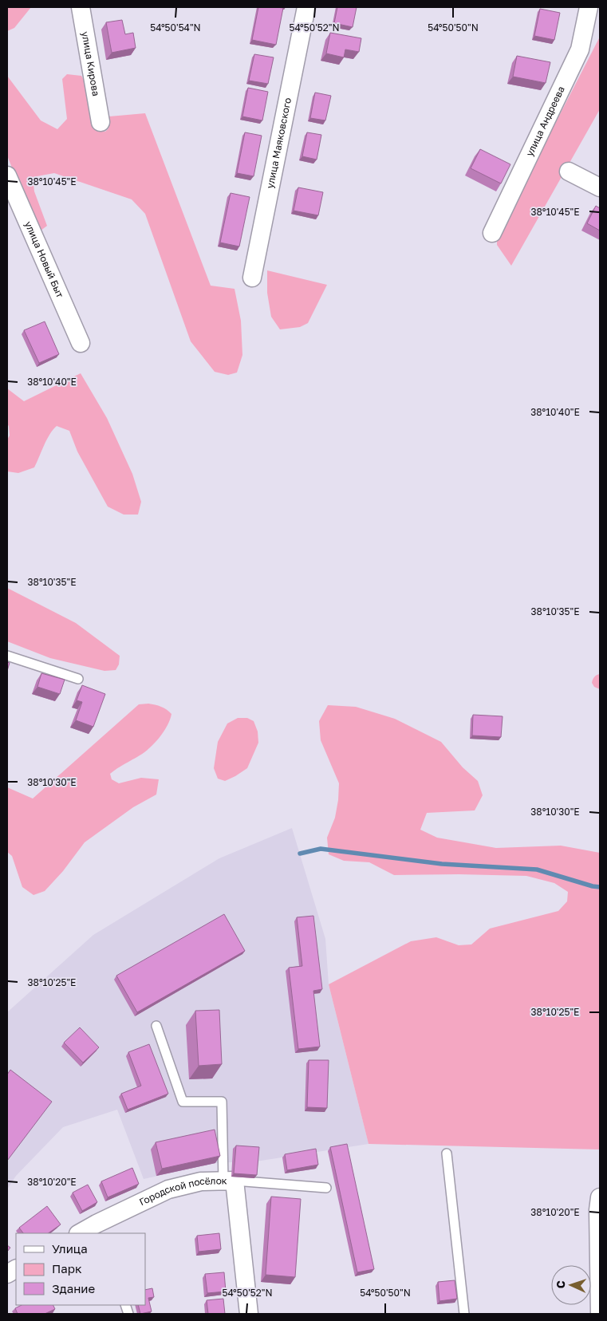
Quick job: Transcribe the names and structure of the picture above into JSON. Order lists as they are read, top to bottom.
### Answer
{
  "streets": {
    "street": [
      "улица Кирова",
      "улица Андреева",
      "улица Маяковского",
      "улица Новый Быт",
      "Городской посёлок"
    ]
  },
  "legend": ["Улица", "Парк", "Здание"],
  "north": "left",
  "coordinates": [
    "54°50'54\"N",
    "54°50'52\"N",
    "54°50'50\"N",
    "38°10'45\"E",
    "38°10'40\"E",
    "38°10'35\"E",
    "38°10'30\"E",
    "38°10'25\"E",
    "38°10'20\"E"
  ]
}
